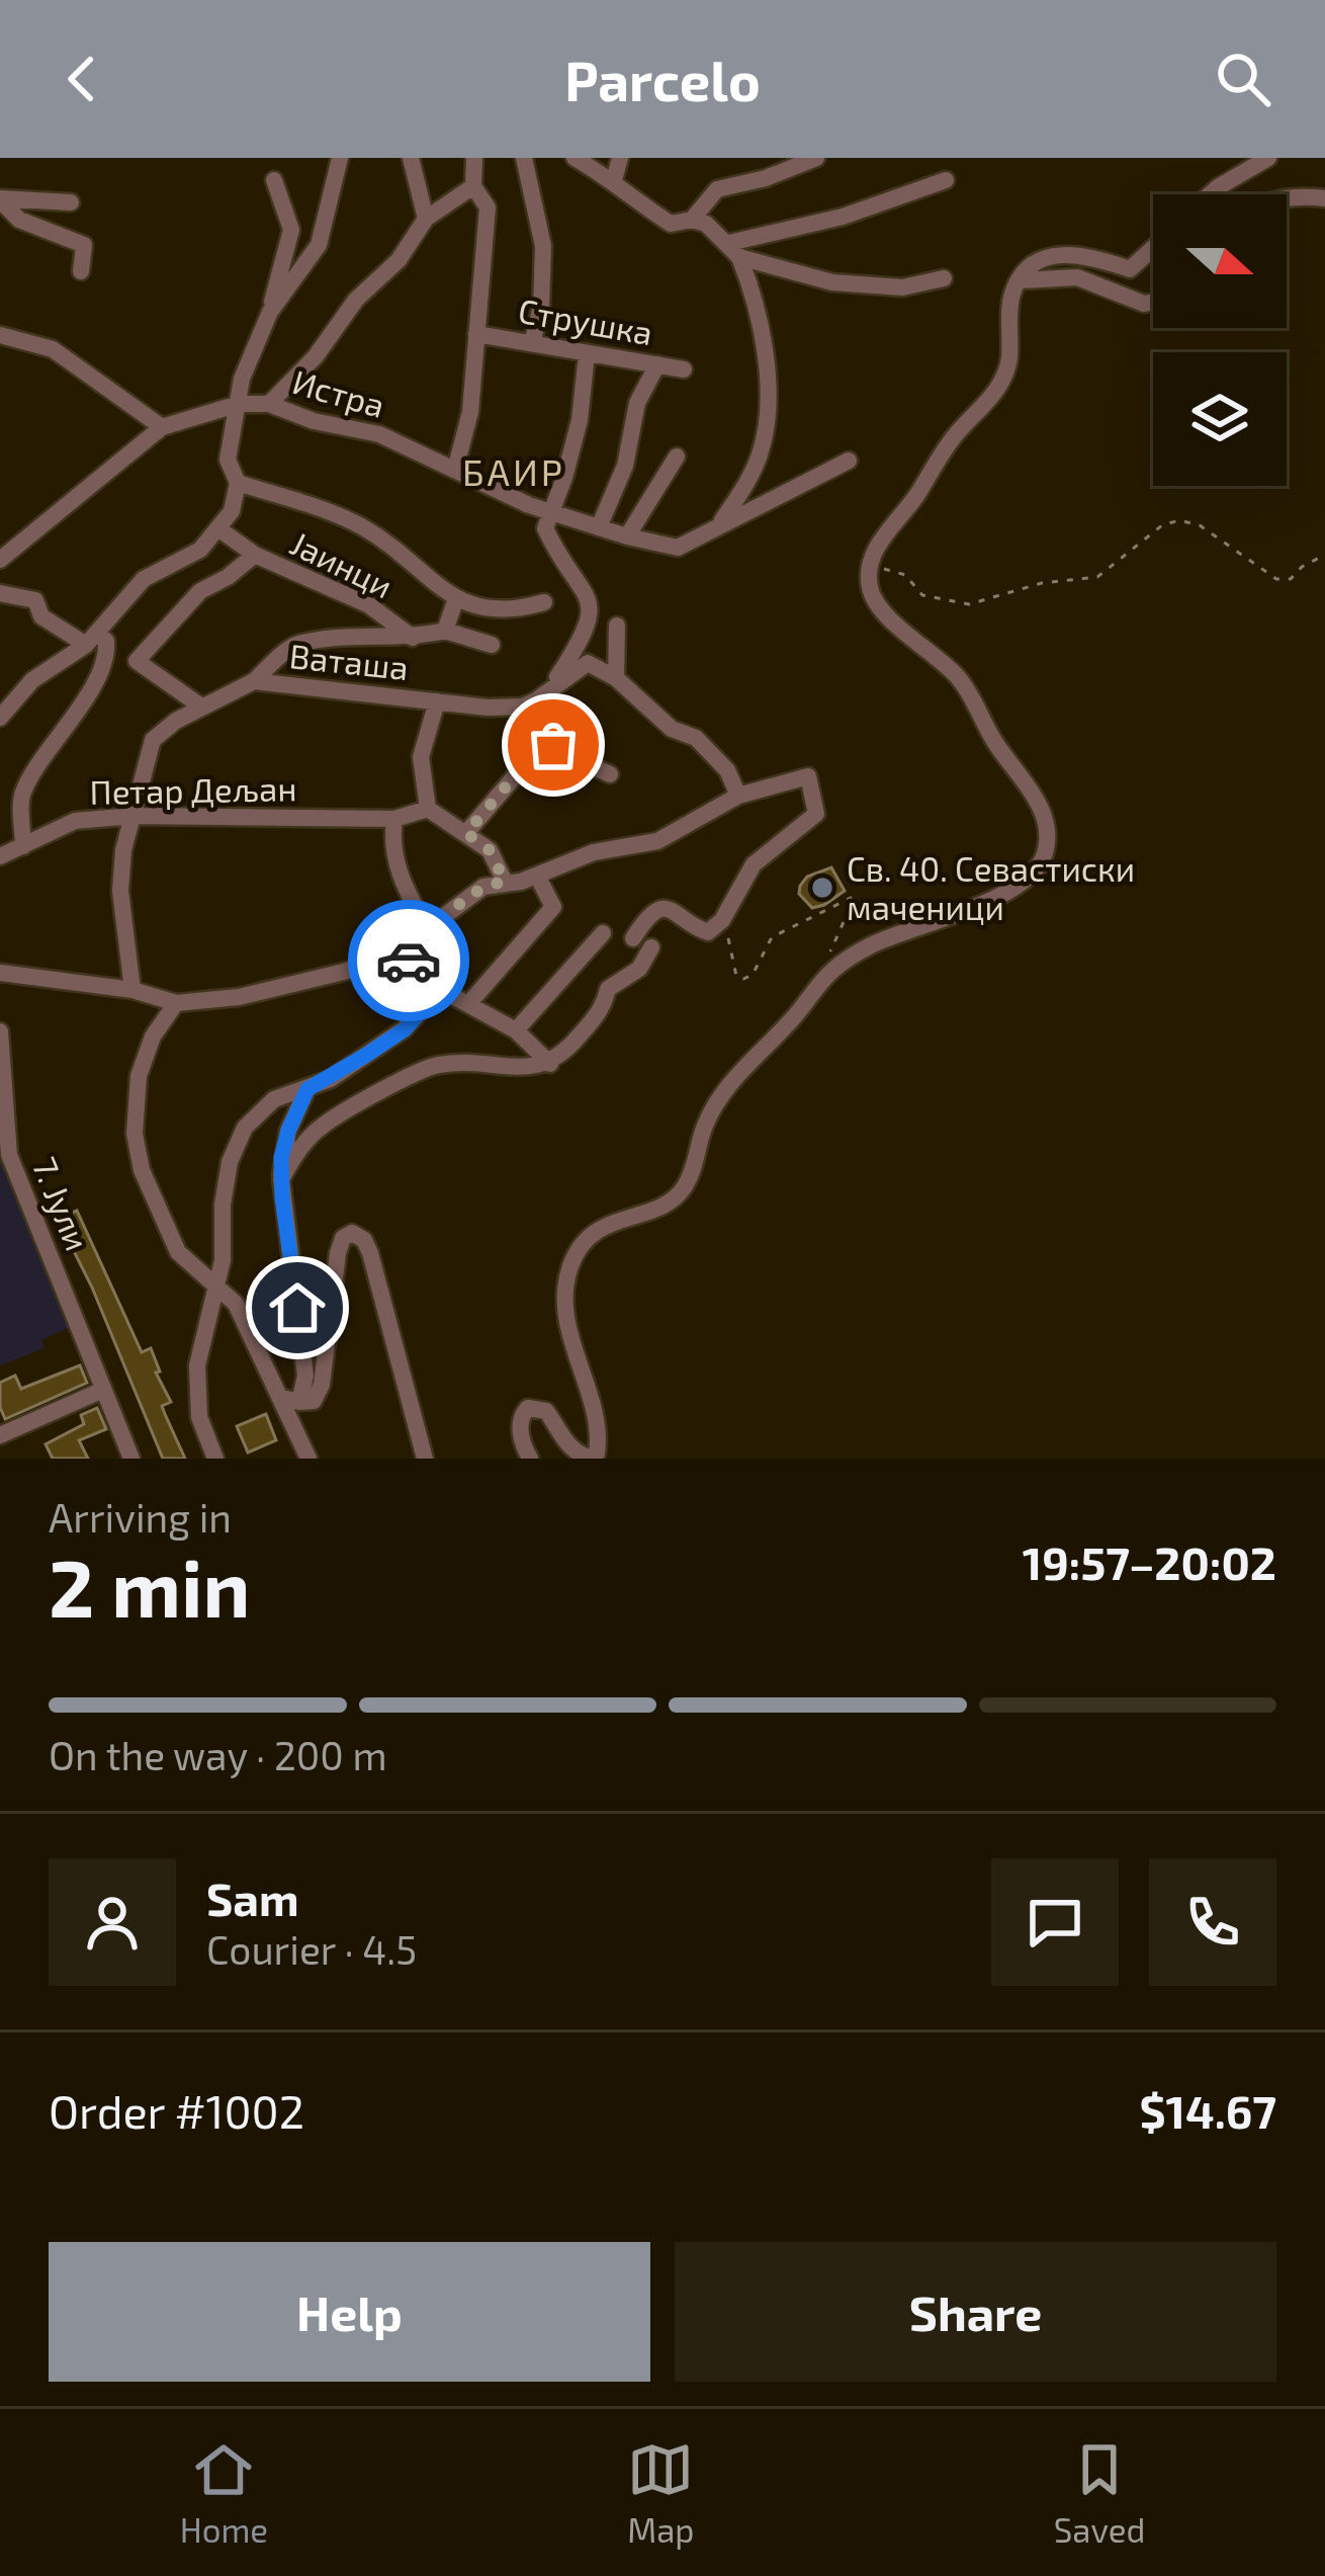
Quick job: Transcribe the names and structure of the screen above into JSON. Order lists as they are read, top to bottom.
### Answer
{
  "streets": {
    "street": [
      "Струшка",
      "Истра",
      "Јаинци",
      "Ваташа",
      "Петар Дељан",
      "7. Јули"
    ]
  },
  "crossings": [
    ["Струшка", "Истра"],
    ["Јаинци", "Ваташа"],
    ["Ваташа", "Петар Дељан"]
  ],
  "districts": ["БАИР"],
  "places": ["Св. 40. Севастиски маченици"],
  "north": "right",
  "page": {
    "header": "Parcelo",
    "heading": ["2 min", "Arriving in", "19:57–20:02"],
    "panel": [
      "Sam",
      "Courier · 4.5",
      "Order #1002",
      "$14.67"
    ],
    "bar": "On the way · 200 m",
    "buttons": ["Help", "Share"],
    "tabs": ["Home", "Map", "Saved"]
  }
}
